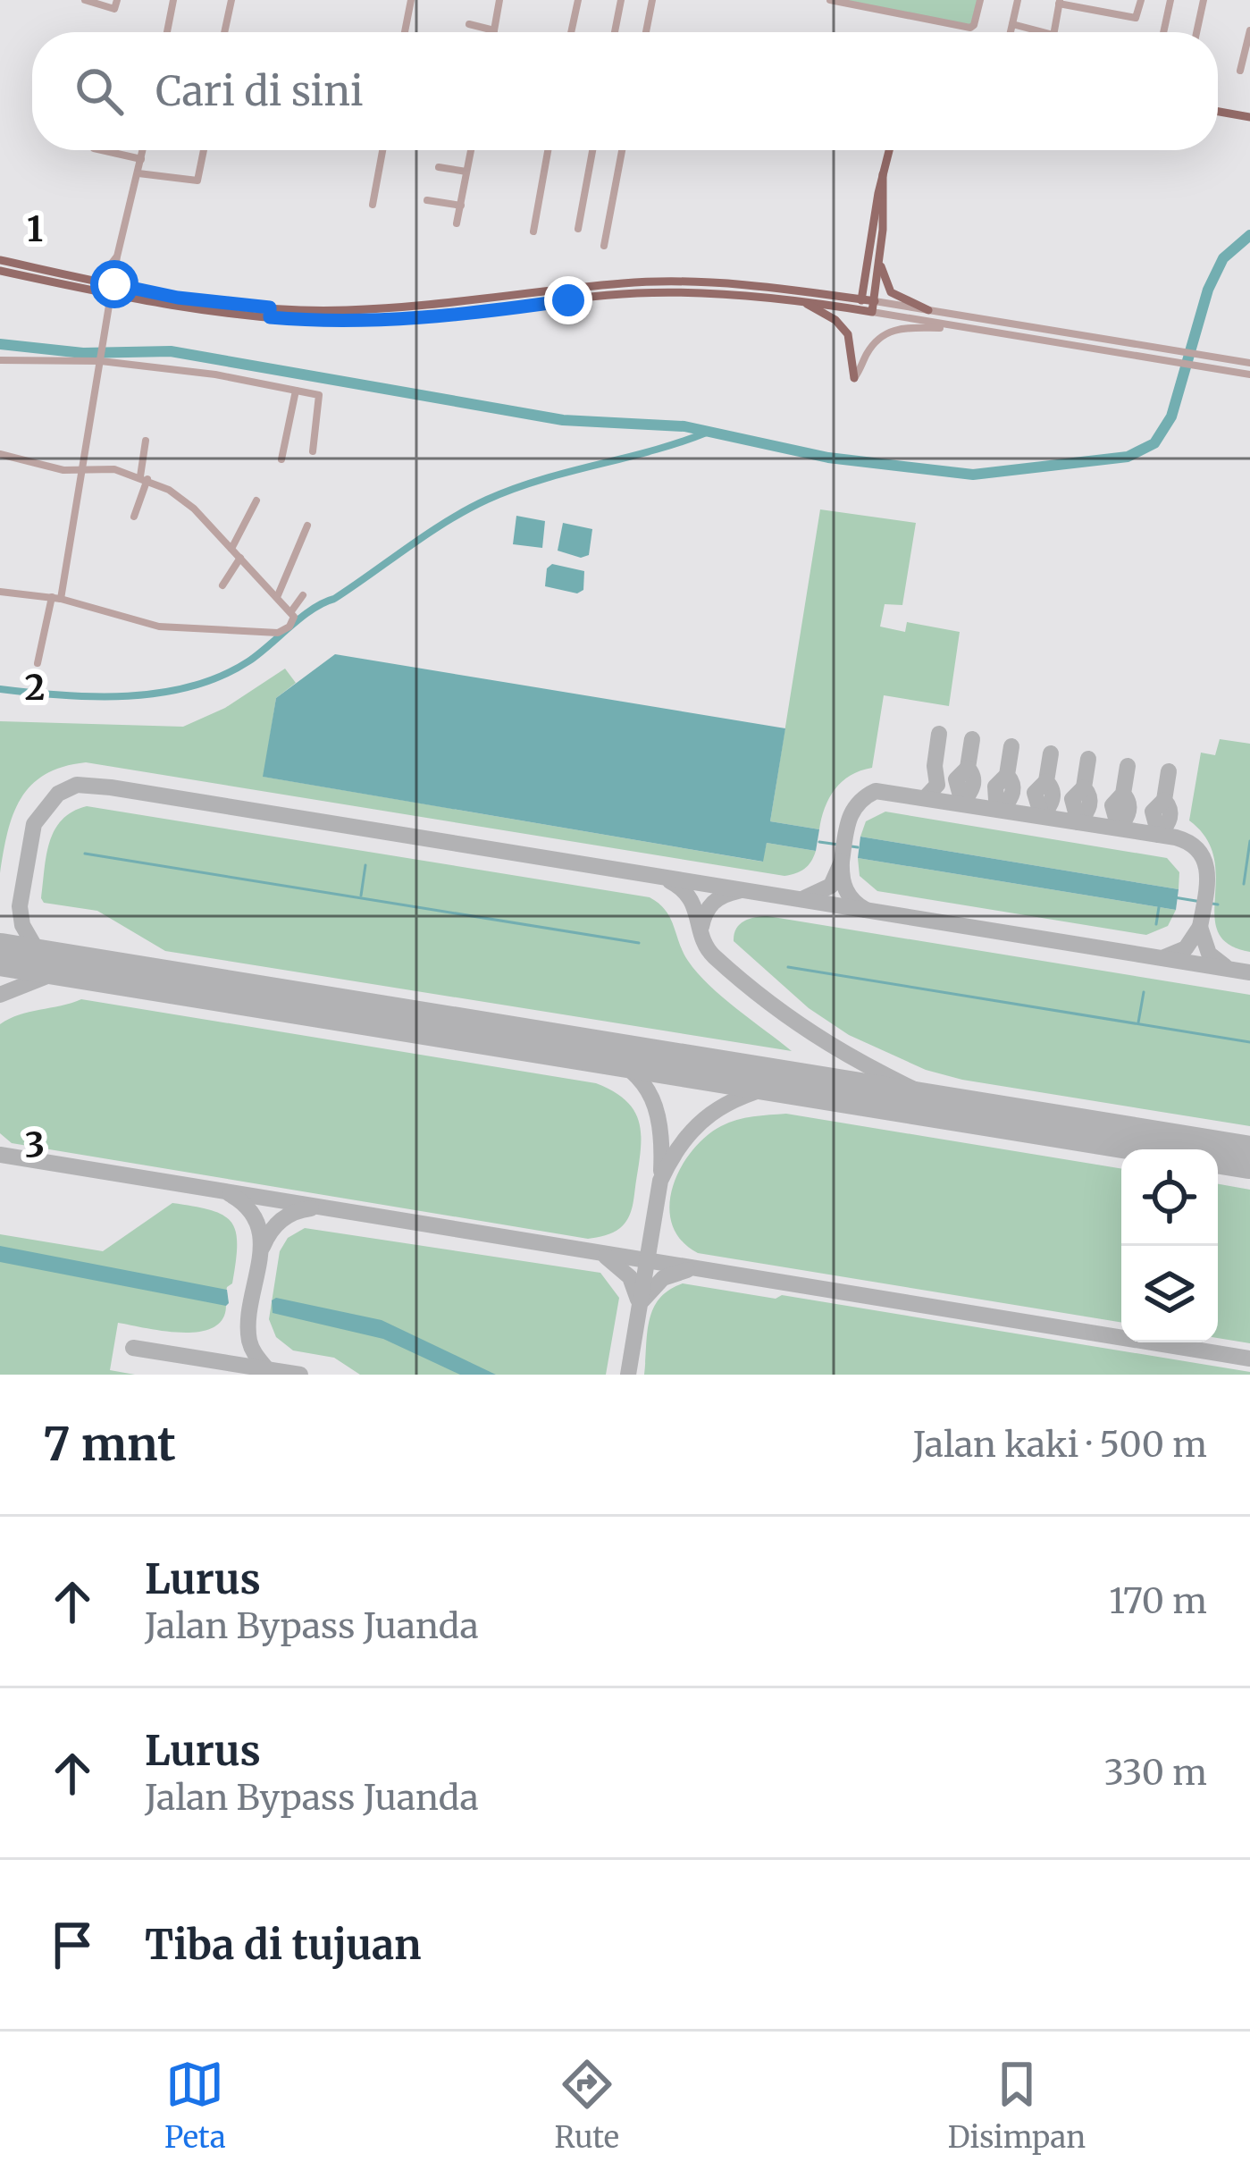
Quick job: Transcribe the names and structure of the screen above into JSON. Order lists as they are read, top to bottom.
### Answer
{
  "page": {
    "search": "Cari di sini",
    "heading": ["7 mnt", "Jalan kaki · 500 m"],
    "list": [
      ["Lurus", "Jalan Bypass Juanda", "170 m"],
      ["Lurus", "Jalan Bypass Juanda", "330 m"],
      "Tiba di tujuan"
    ],
    "nav": ["Peta", "Rute", "Disimpan"]
  },
  "grid": {
    "rows": ["1", "2", "3"]
  }
}
